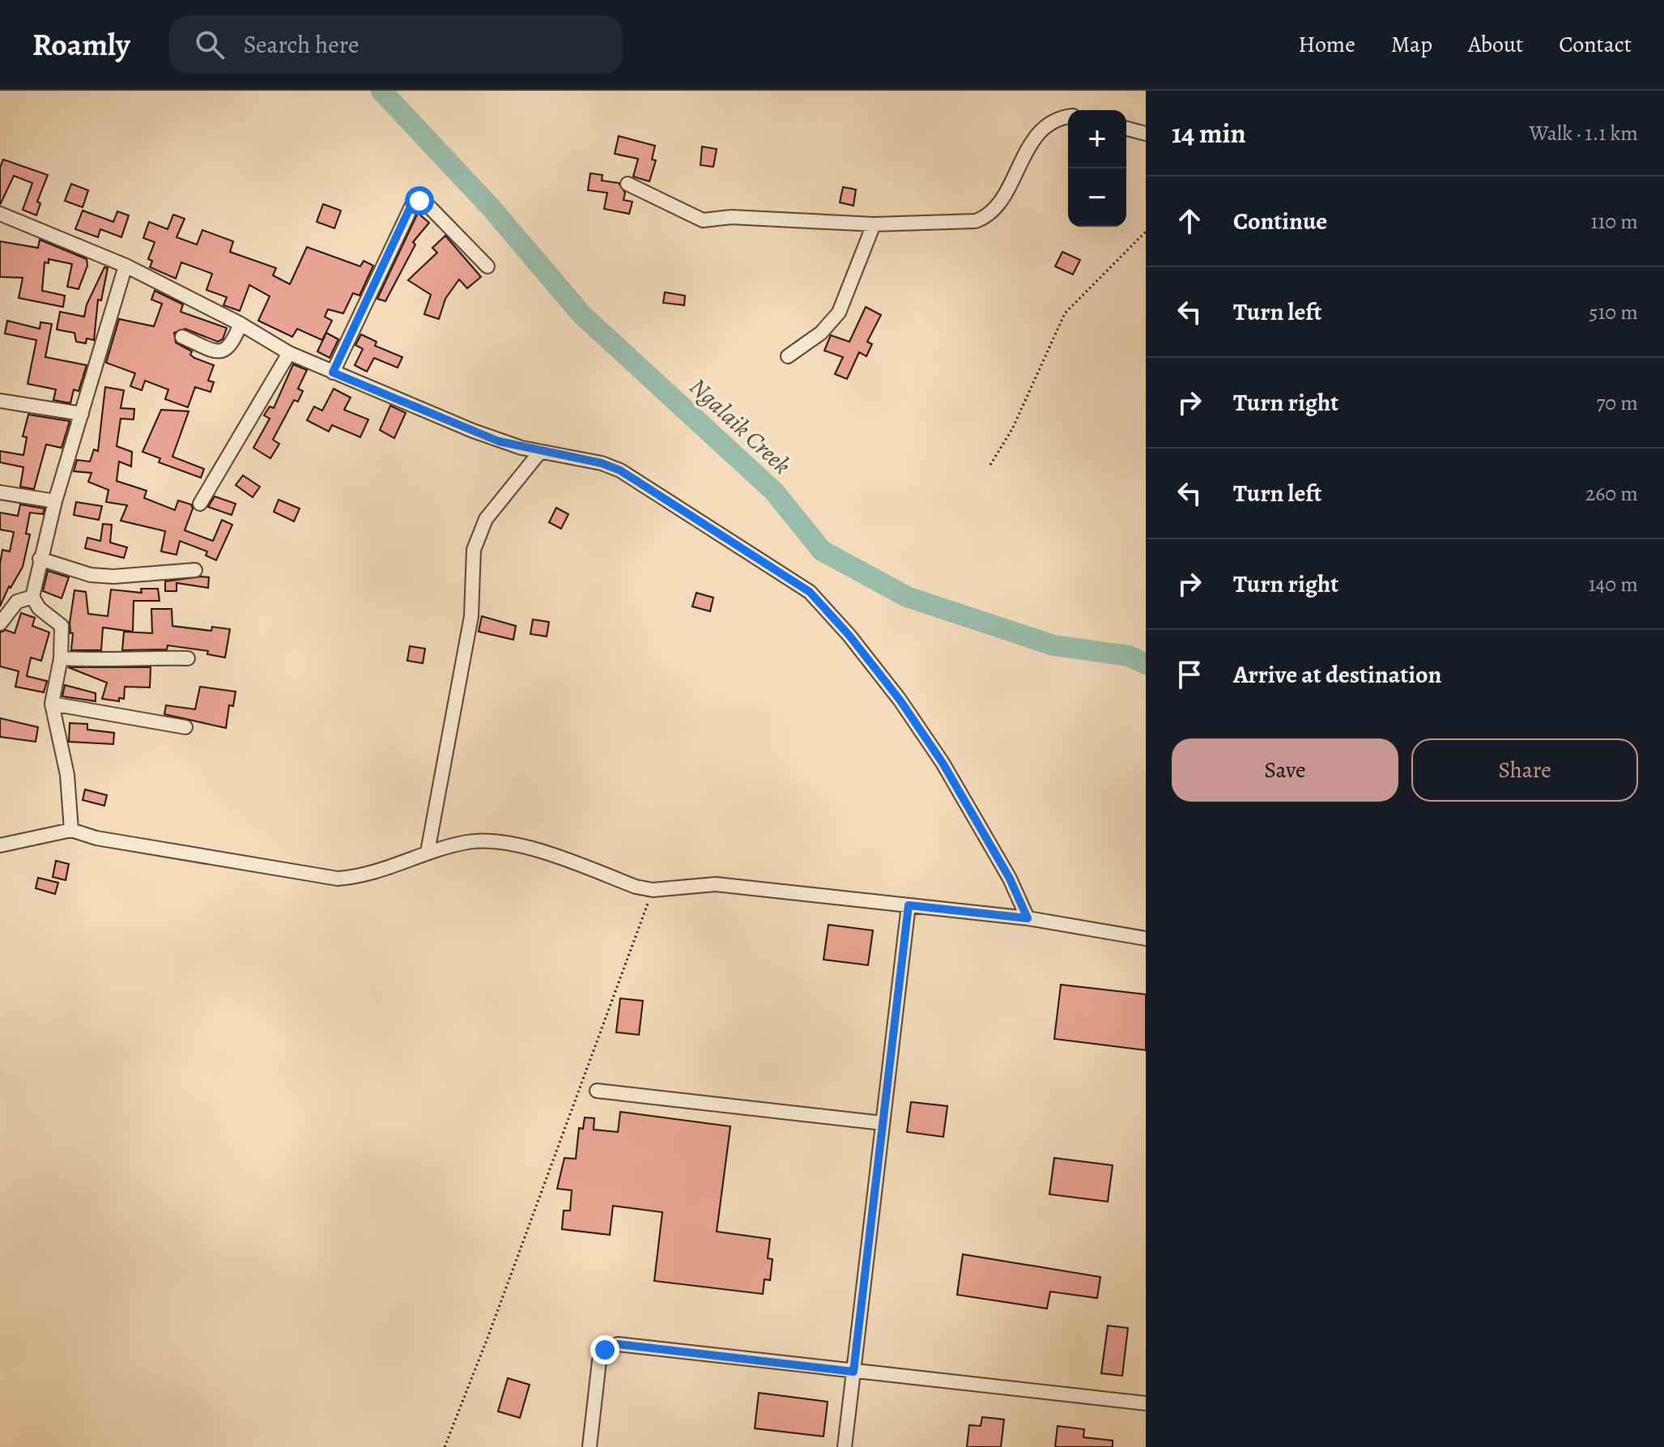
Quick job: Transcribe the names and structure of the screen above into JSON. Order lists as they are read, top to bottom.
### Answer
{
  "water": ["Ngalaik Creek"],
  "page": {
    "header": "Roamly",
    "search": "Search here",
    "nav": [
      "Home",
      "Map",
      "About",
      "Contact"
    ],
    "heading": ["14 min", "Walk · 1.1 km"],
    "map_buttons": ["+", "−"],
    "list": [
      ["Continue", "110 m"],
      ["Turn left", "510 m"],
      ["Turn right", "70 m"],
      ["Turn left", "260 m"],
      ["Turn right", "140 m"],
      "Arrive at destination"
    ],
    "buttons": ["Save", "Share"]
  }
}
